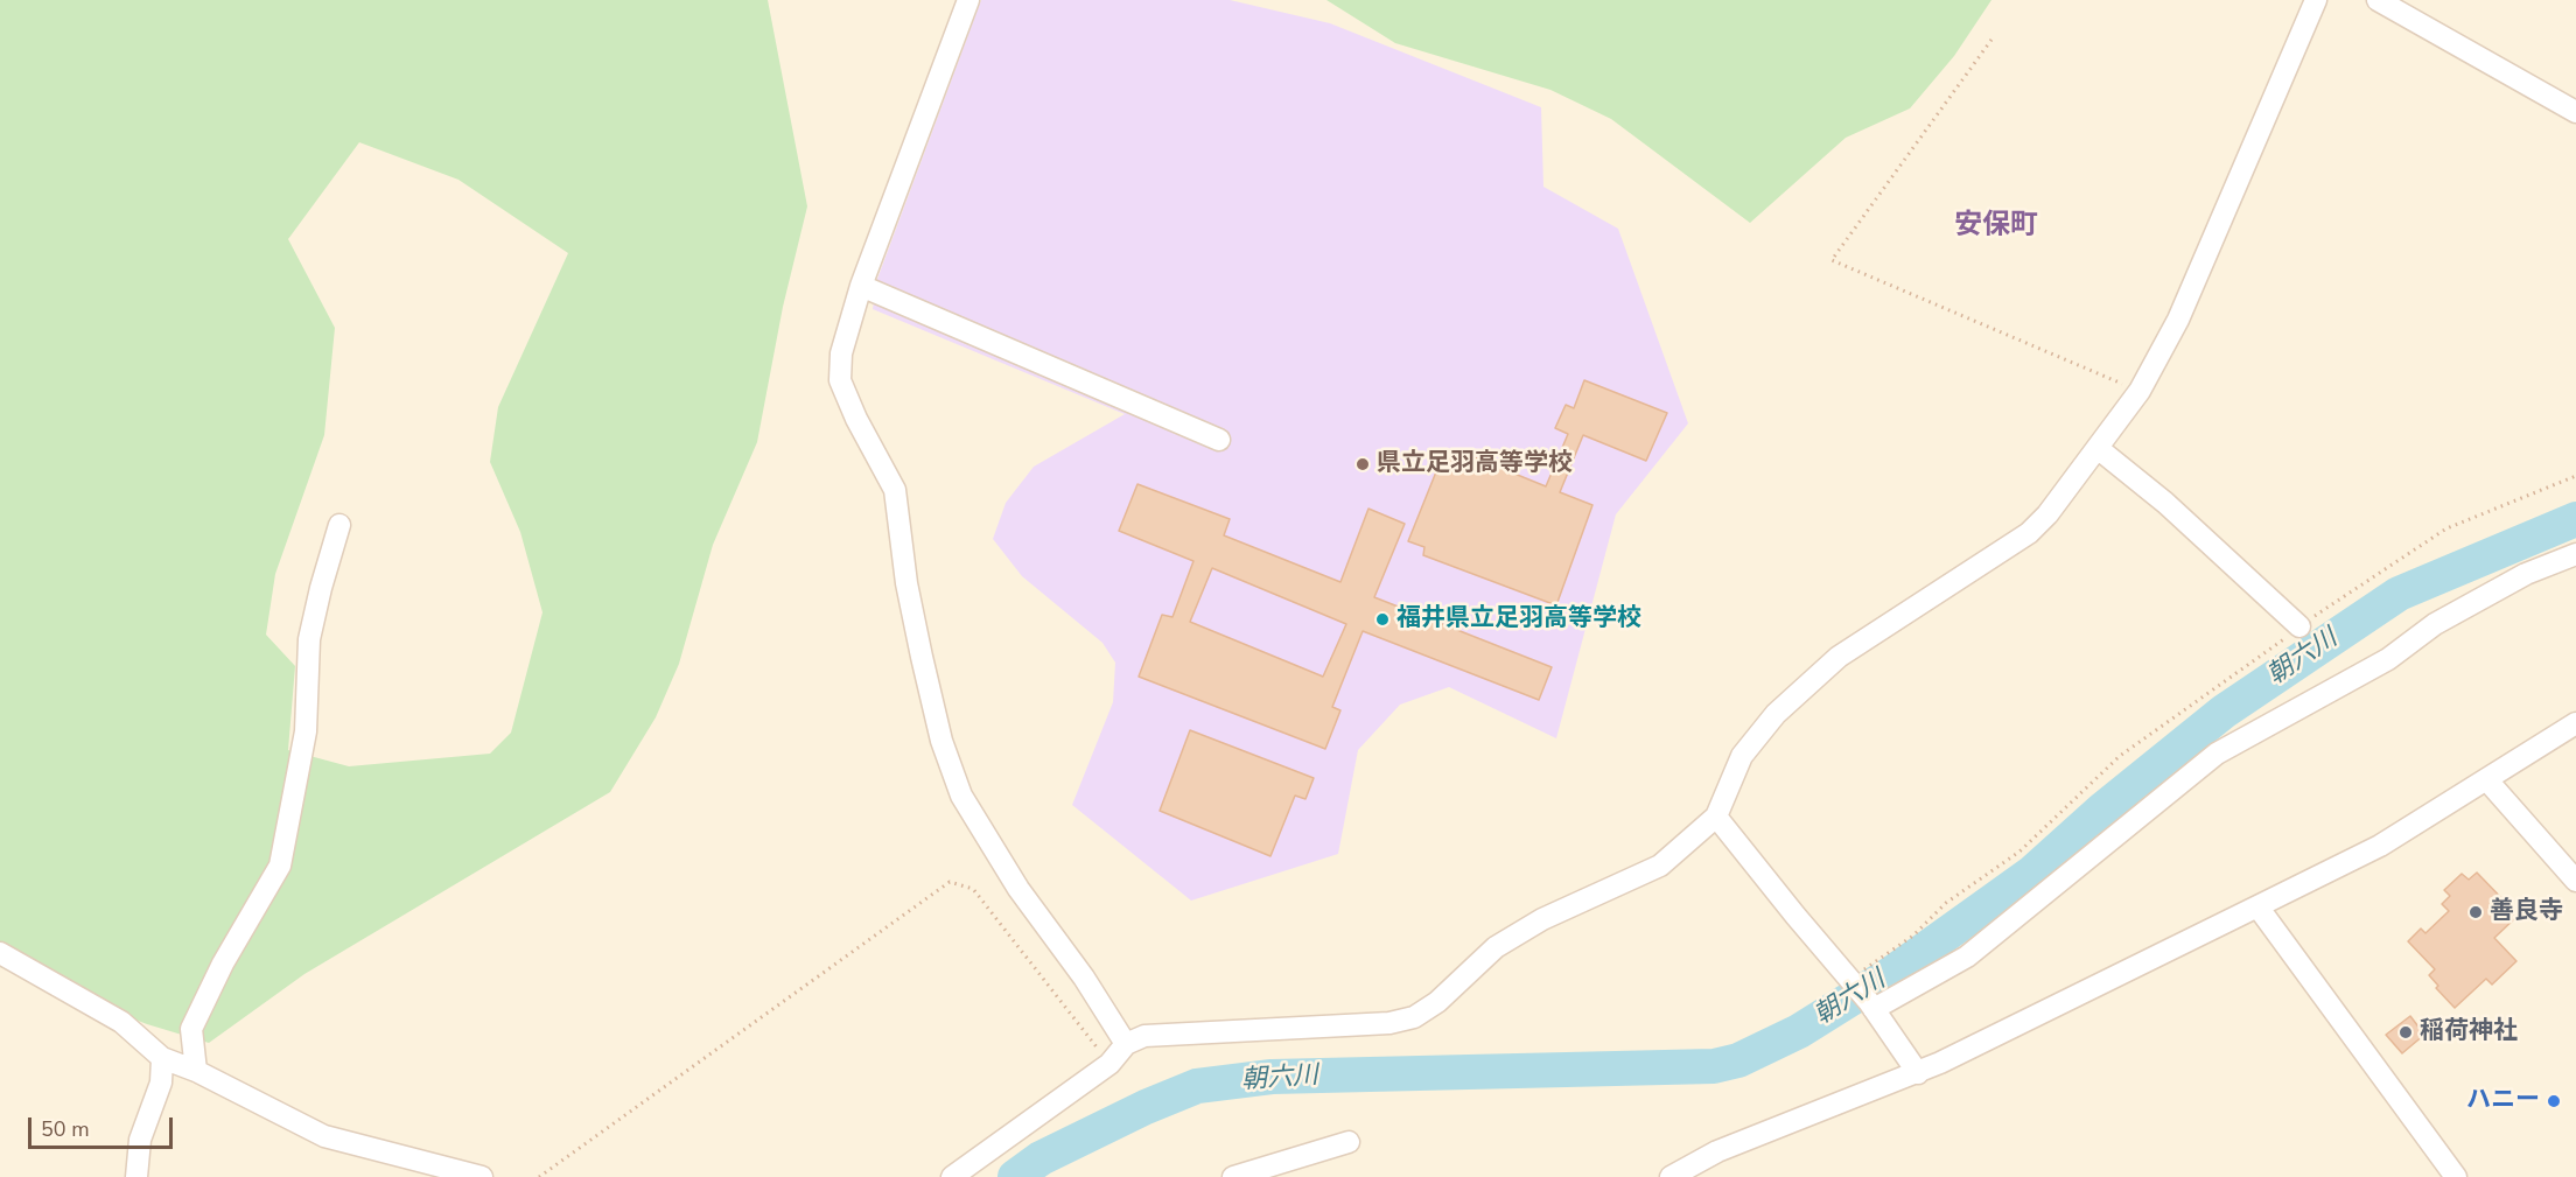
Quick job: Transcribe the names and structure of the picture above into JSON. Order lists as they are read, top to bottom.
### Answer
{
  "districts": ["安保町"],
  "water": ["朝六川"],
  "places": [
    "県立足羽高等学校",
    "福井県立足羽高等学校",
    "善良寺",
    "稲荷神社",
    "ハニー"
  ],
  "scale_bar": "50 m"
}
